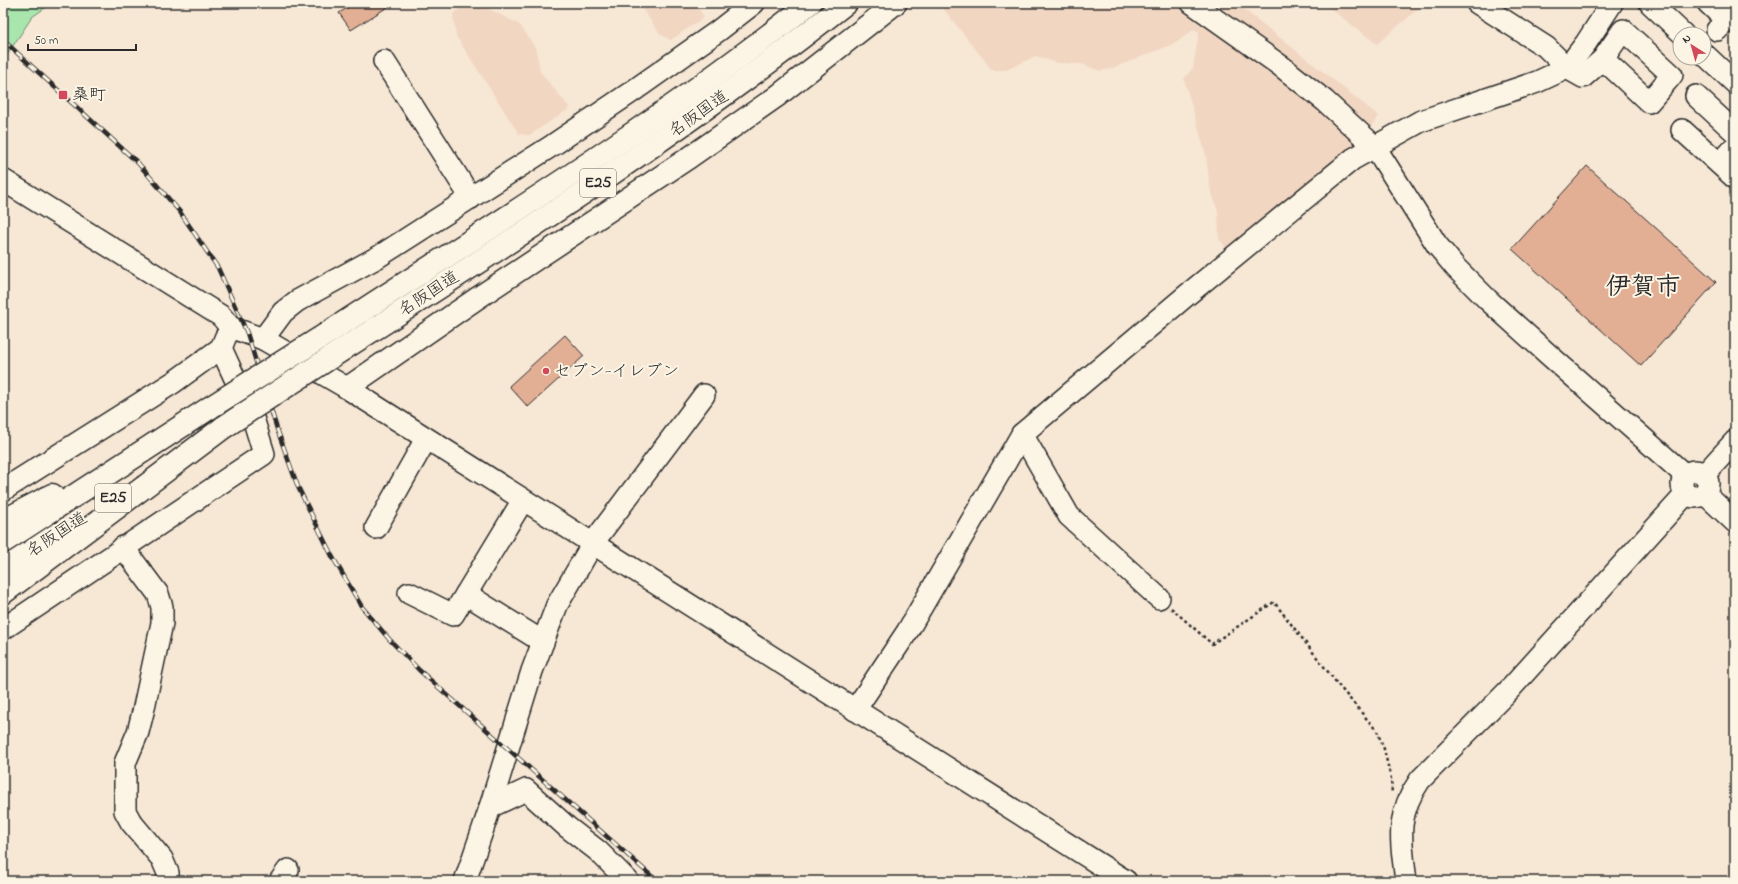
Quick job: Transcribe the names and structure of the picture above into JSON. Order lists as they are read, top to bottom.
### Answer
{
  "streets": {
    "highway": ["名阪国道", "E25"]
  },
  "districts": ["伊賀市"],
  "places": {
    "transit": ["桑町"],
    "other": ["セブン-イレブン"]
  },
  "scale_bar": "50 m",
  "north": "top left"
}
